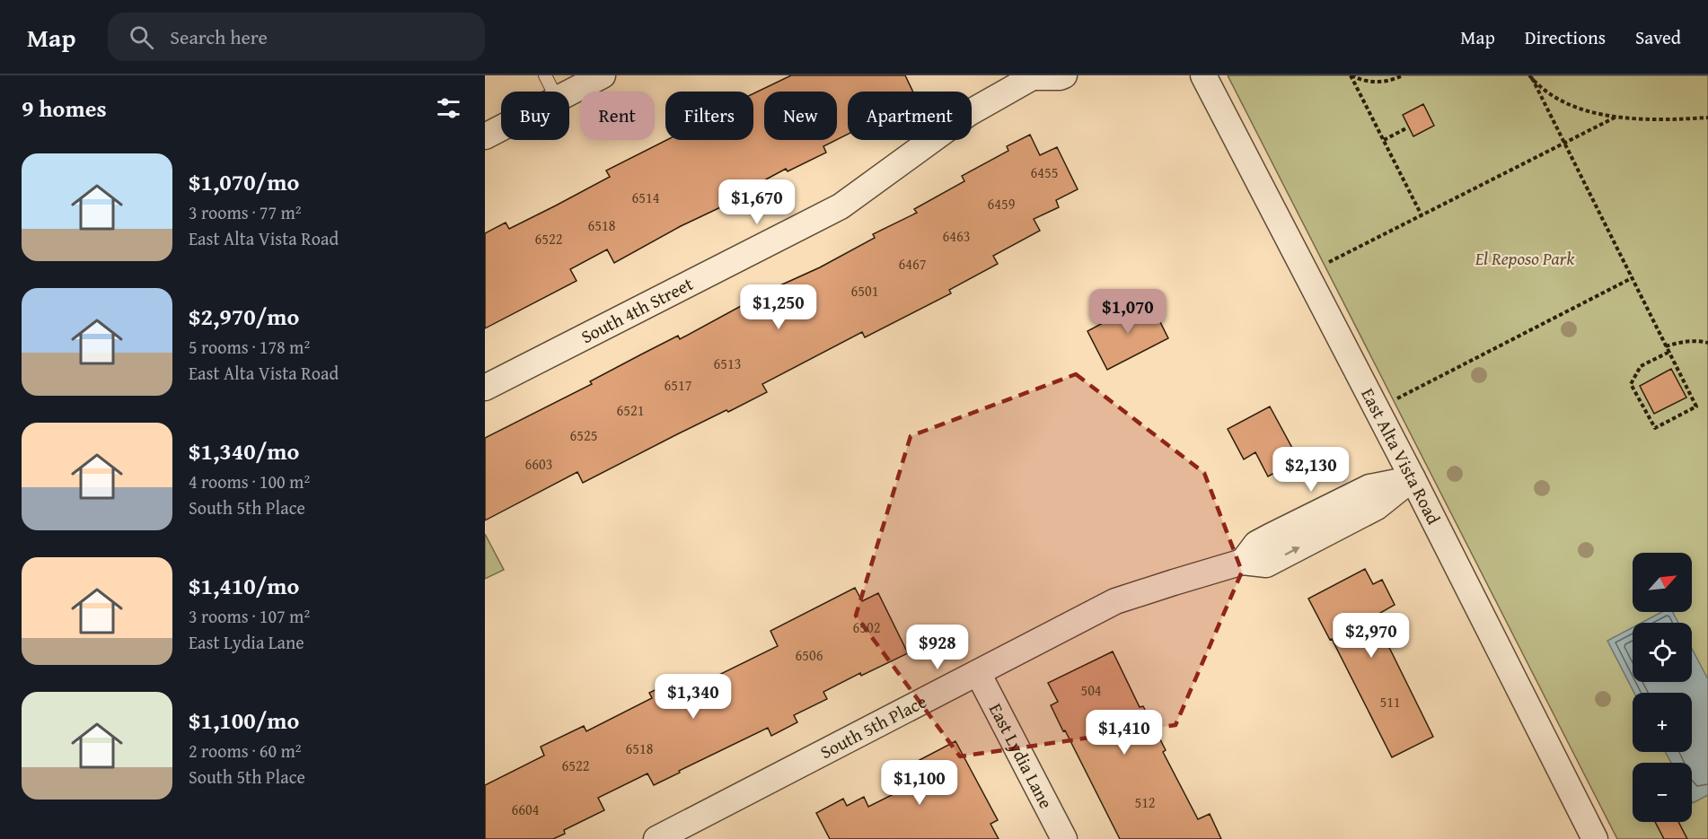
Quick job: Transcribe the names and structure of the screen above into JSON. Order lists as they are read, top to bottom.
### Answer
{
  "streets": {
    "street": [
      "South 4th Street",
      "East Alta Vista Road",
      "South 5th Place",
      "East Lydia Lane"
    ]
  },
  "crossings": [
    ["East Alta Vista Road", "South 5th Place"],
    ["South 5th Place", "East Lydia Lane"]
  ],
  "parks": ["El Reposo Park"],
  "house_numbers": [
    "6455",
    "6514",
    "6459",
    "6518",
    "6463",
    "6522",
    "6467",
    "6501",
    "6513",
    "6517",
    "6521",
    "6525",
    "6603",
    "6502",
    "6506",
    "504",
    "511",
    "6518",
    "6522",
    "512",
    "6604"
  ],
  "north": "top right",
  "page": {
    "header": "Map",
    "search": "Search here",
    "nav": ["Map", "Directions", "Saved"],
    "heading": "9 homes",
    "chip": [
      "Buy",
      "Rent",
      "Filters",
      "New",
      "Apartment"
    ],
    "list": [
      {
        "name": "$1,070/mo",
        "note": "3 rooms · 77 m² · East Alta Vista Road"
      },
      {
        "name": "$2,970/mo",
        "note": "5 rooms · 178 m² · East Alta Vista Road"
      },
      {
        "name": "$1,340/mo",
        "note": "4 rooms · 100 m² · South 5th Place"
      },
      {
        "name": "$1,410/mo",
        "note": "3 rooms · 107 m² · East Lydia Lane"
      },
      {
        "name": "$1,100/mo",
        "note": "2 rooms · 60 m² · South 5th Place"
      }
    ],
    "price": [
      "$1,670",
      "$1,250",
      "$1,070",
      "$2,130",
      "$2,970",
      "$928",
      "$1,340",
      "$1,410",
      "$1,100"
    ],
    "map_buttons": ["+", "−"]
  }
}
